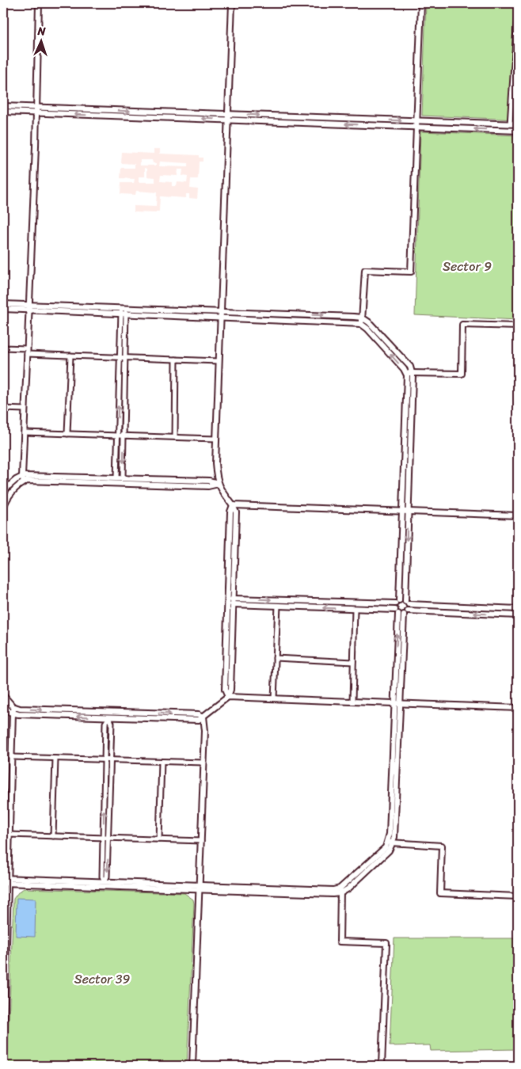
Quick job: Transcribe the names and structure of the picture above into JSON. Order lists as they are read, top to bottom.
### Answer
{
  "parks": ["Sector 9", "Sector 39"],
  "north": "top"
}
